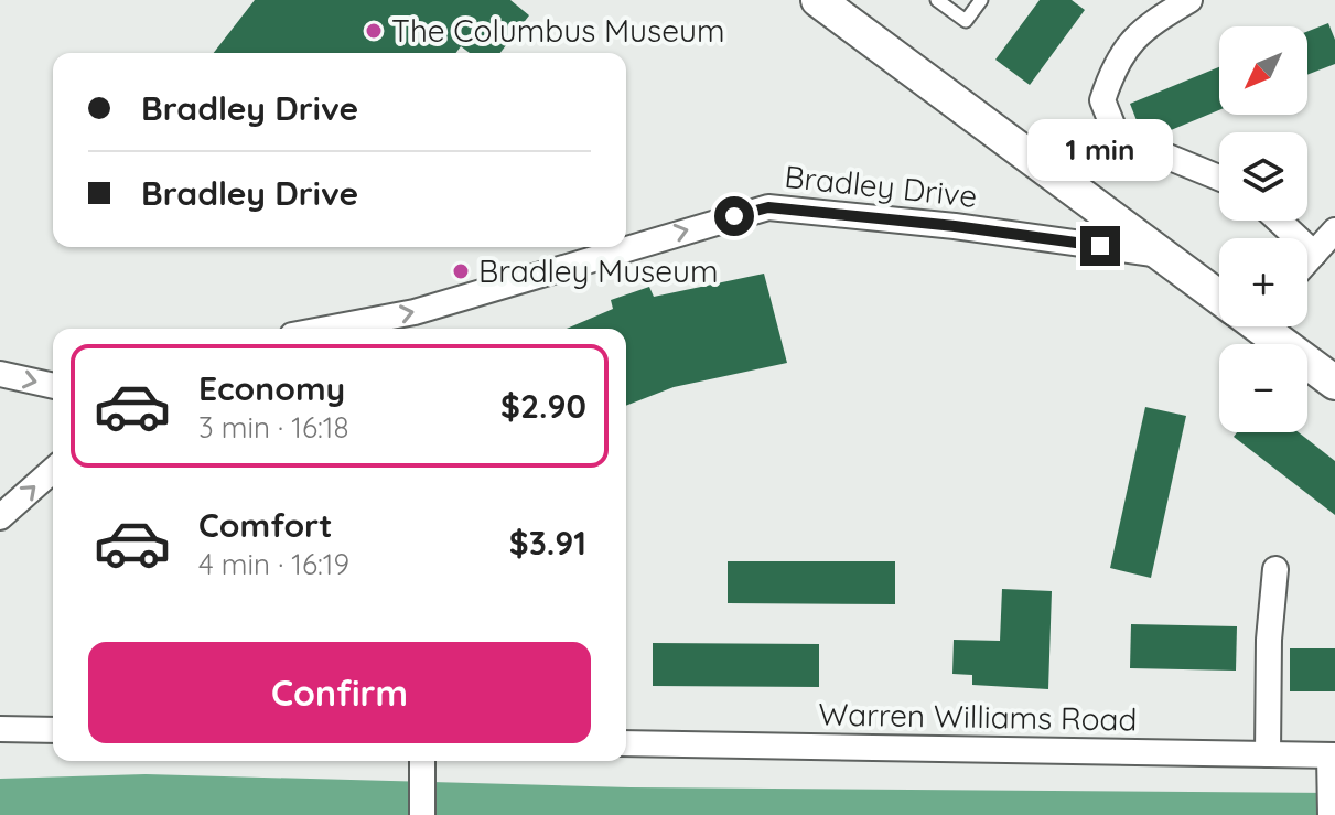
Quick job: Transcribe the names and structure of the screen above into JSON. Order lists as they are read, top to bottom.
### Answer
{
  "streets": {
    "street": ["Bradley Drive", "Warren Williams Road"]
  },
  "one_way": ["Bradley Drive"],
  "places": ["The Columbus Museum", "Bradley Museum"],
  "north": "bottom left",
  "page": {
    "map_buttons": ["+", "−"],
    "banner": ["Bradley Drive", "Bradley Drive"],
    "bubble": "1 min",
    "list": [
      {
        "name": "Economy",
        "note": "3 min · 16:18",
        "value": "$2.90"
      },
      {
        "name": "Comfort",
        "note": "4 min · 16:19",
        "value": "$3.91"
      }
    ],
    "buttons": "Confirm"
  }
}
